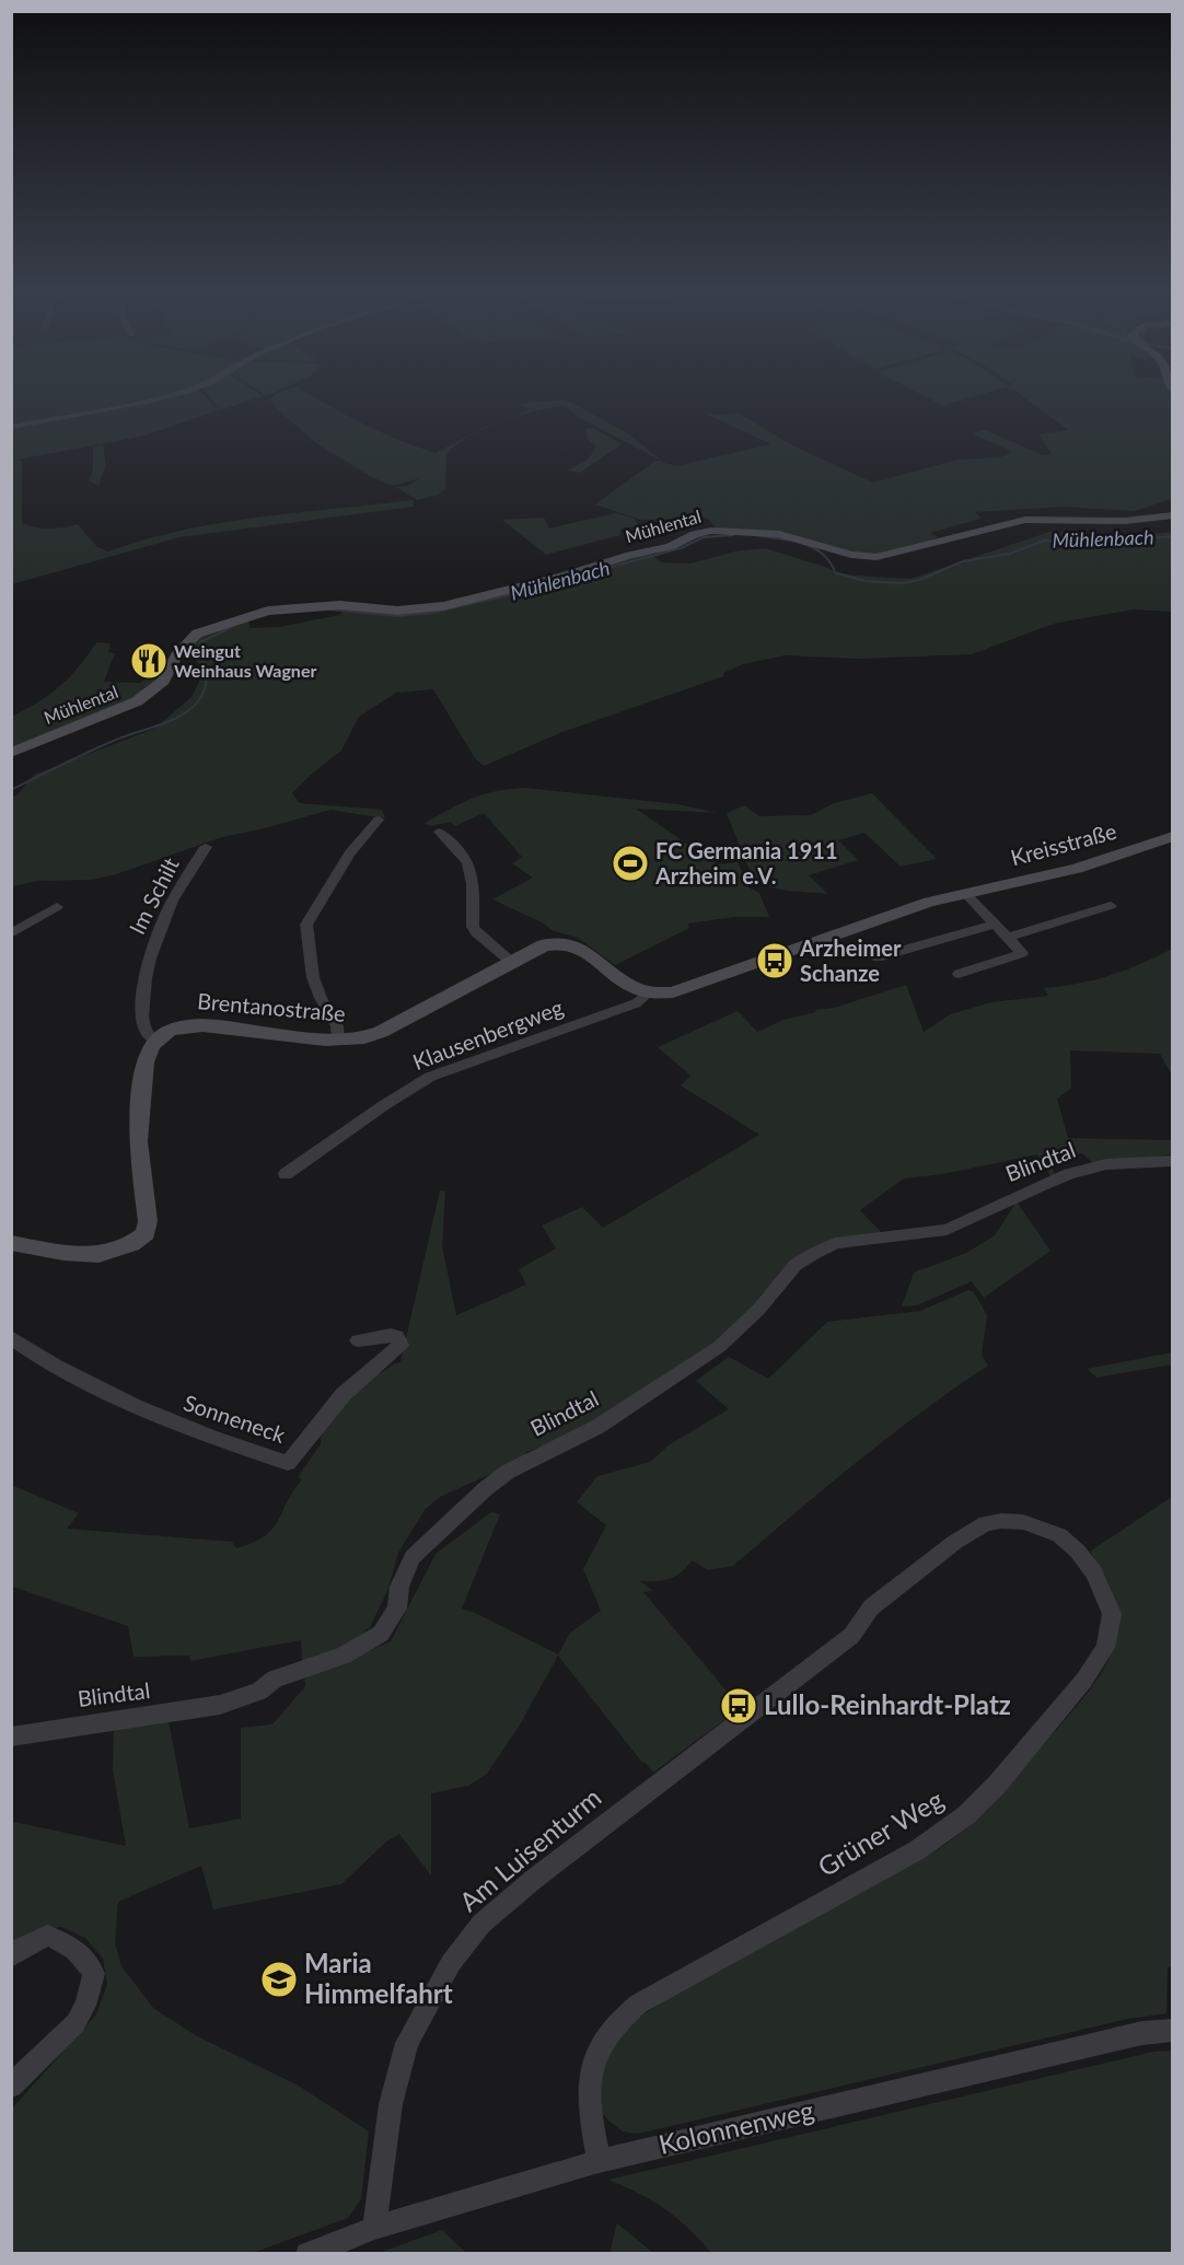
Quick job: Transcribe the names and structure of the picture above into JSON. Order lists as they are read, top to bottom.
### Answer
{
  "streets": {
    "street": [
      "Mühlental",
      "Kreisstraße",
      "Im Schilt",
      "Brentanostraße",
      "Klausenbergweg",
      "Blindtal",
      "Sonneneck",
      "Grüner Weg",
      "Am Luisenturm",
      "Kolonnenweg"
    ]
  },
  "crossings": [
    ["Kreisstraße", "Brentanostraße"],
    ["Kreisstraße", "Klausenbergweg"],
    ["Im Schilt", "Brentanostraße"],
    ["Brentanostraße", "Klausenbergweg"],
    ["Grüner Weg", "Am Luisenturm"],
    ["Grüner Weg", "Kolonnenweg"],
    ["Am Luisenturm", "Kolonnenweg"]
  ],
  "water": ["Mühlenbach"],
  "places": {
    "restaurant": ["Weingut Weinhaus Wagner"],
    "sports": ["FC Germania 1911 Arzheim e.V."],
    "bus stop": ["Arzheimer Schanze", "Lullo-Reinhardt-Platz"],
    "school or university": ["Maria Himmelfahrt"]
  }
}
